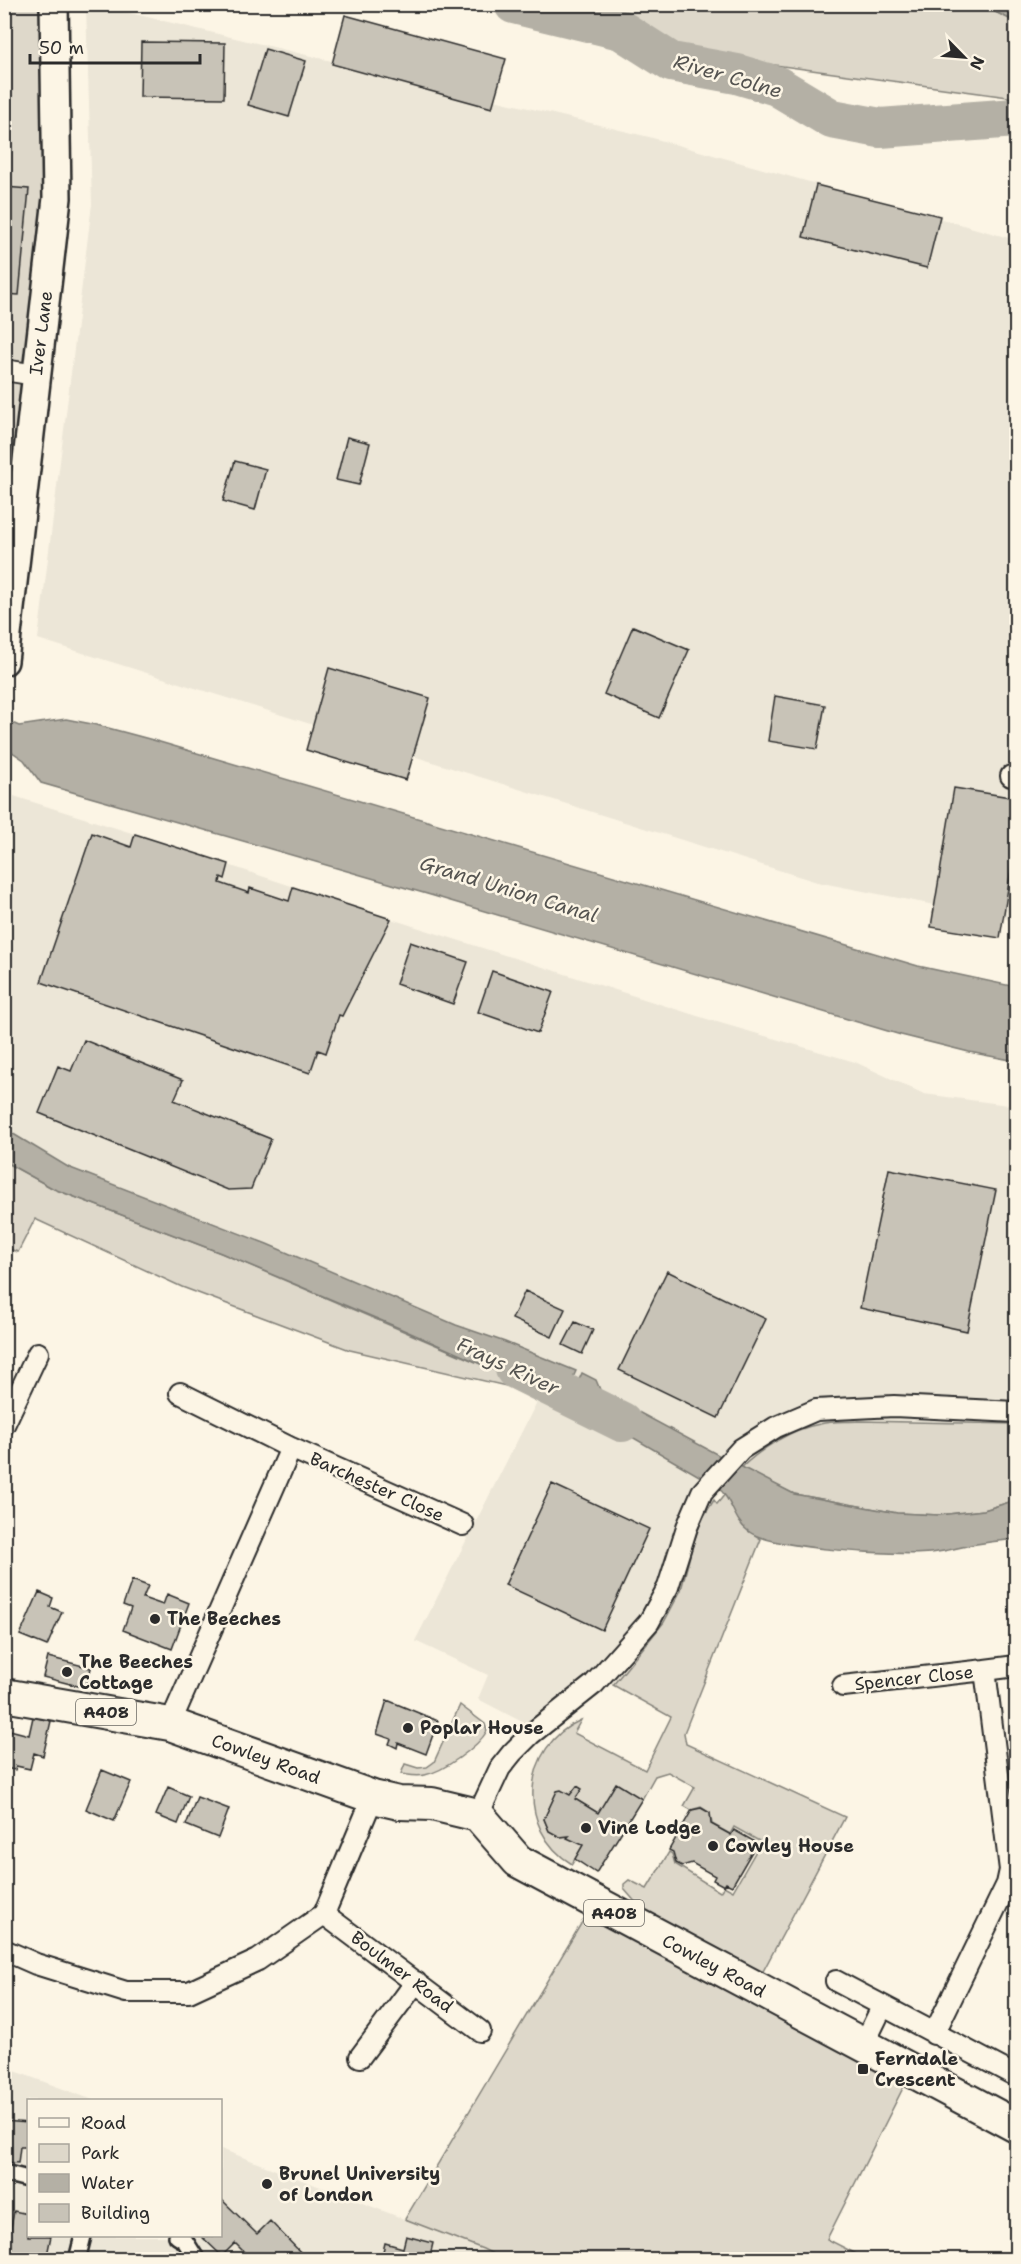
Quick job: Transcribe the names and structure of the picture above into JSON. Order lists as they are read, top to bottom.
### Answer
{
  "streets": {
    "main road": ["Iver Lane", "A408", "Cowley Road"],
    "street": ["Barchester Close", "Spencer Close", "Boulmer Road"]
  },
  "crossings": [
    ["Barchester Close", "Cowley Road"]
  ],
  "water": ["River Colne", "Grand Union Canal", "Frays River"],
  "places": {
    "other": [
      "The Beeches",
      "The Beeches Cottage",
      "Poplar House",
      "Vine Lodge",
      "Cowley House",
      "Brunel University of London"
    ],
    "transit": ["Ferndale Crescent"]
  },
  "legend": [
    "Road",
    "Park",
    "Water",
    "Building"
  ],
  "scale_bar": "50 m",
  "north": "bottom right"
}
